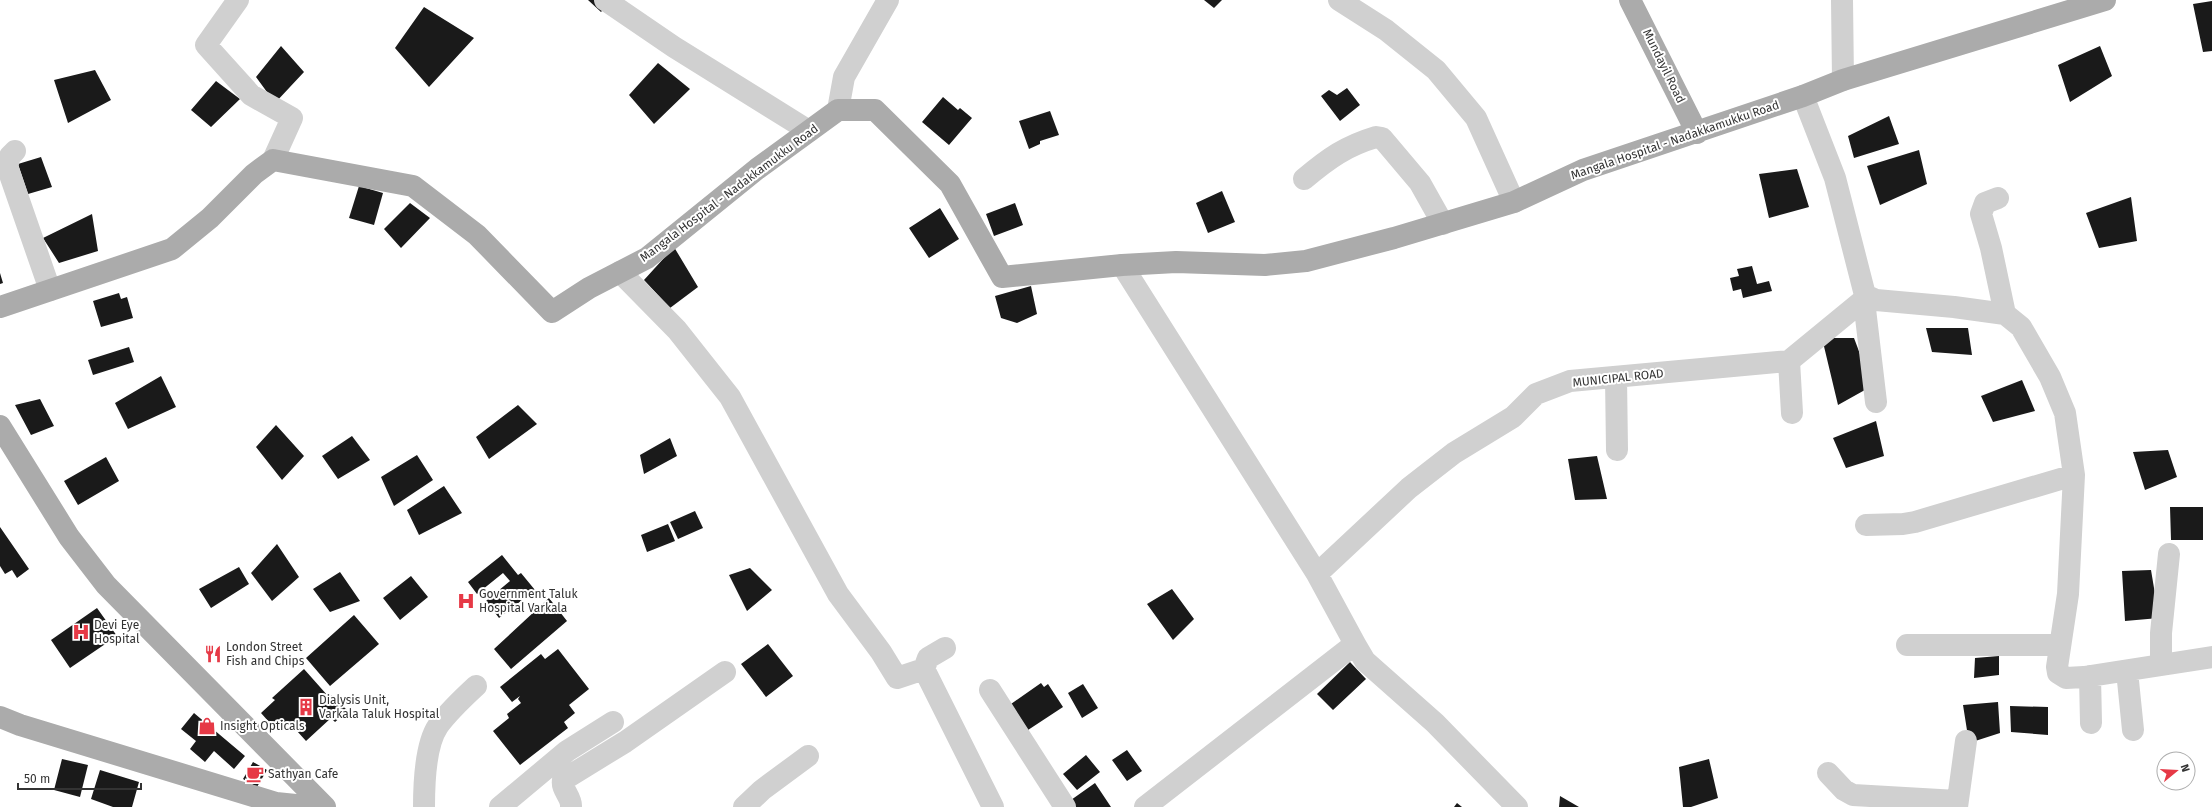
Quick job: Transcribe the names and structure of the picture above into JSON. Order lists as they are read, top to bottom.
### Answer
{
  "streets": {
    "main road": ["Mundayil Road", "Mangala Hospital - Nadakkamukku Road"],
    "street": ["MUNICIPAL ROAD"]
  },
  "crossings": [
    ["Mundayil Road", "Mangala Hospital - Nadakkamukku Road"]
  ],
  "places": {
    "hospital": ["Government Taluk Hospital Varkala", "Devi Eye Hospital"],
    "restaurant": ["London Street Fish and Chips"],
    "building": ["Dialysis Unit, Varkala Taluk Hospital"],
    "shop": ["Insight Opticals"],
    "cafe": ["Sathyan Cafe"]
  },
  "scale_bar": "50 m",
  "north": "right"
}
